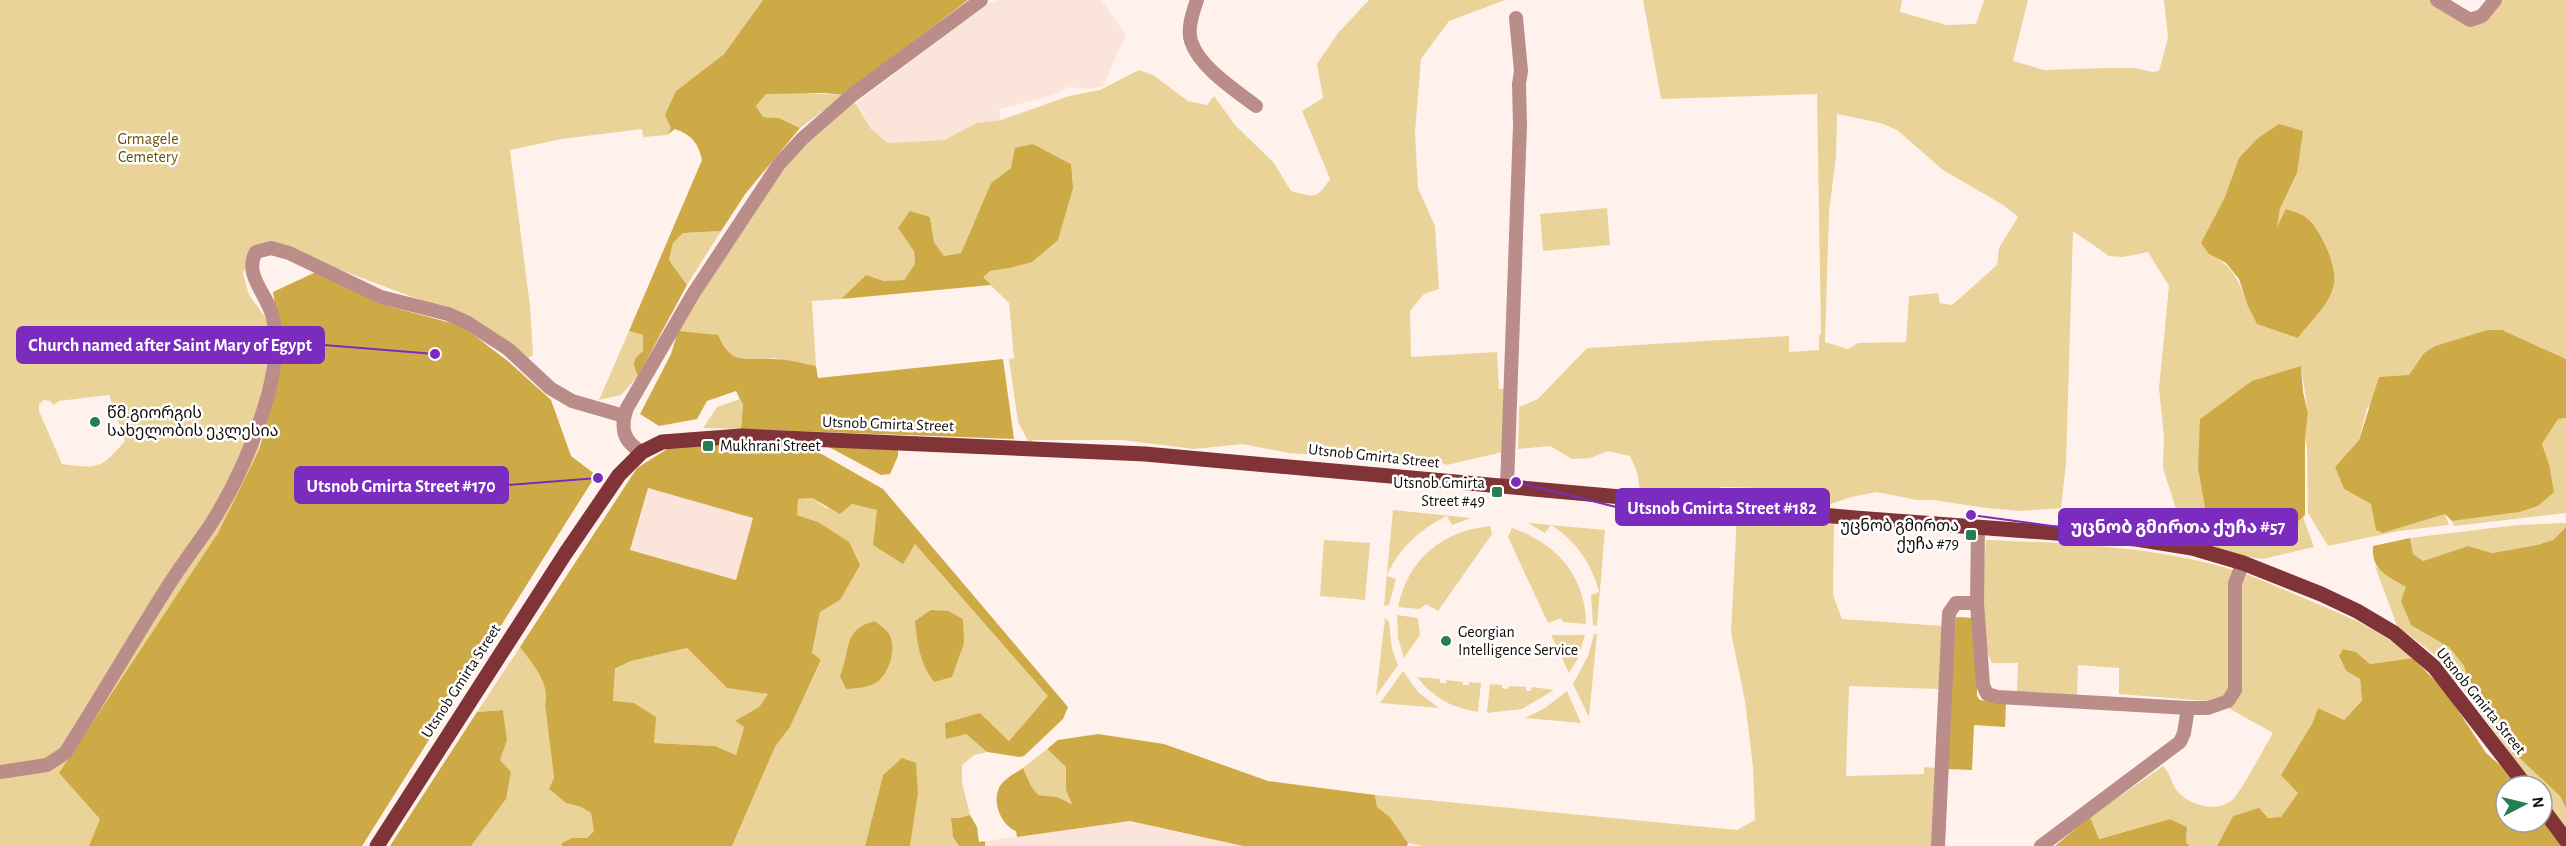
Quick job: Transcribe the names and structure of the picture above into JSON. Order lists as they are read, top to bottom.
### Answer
{
  "streets": {
    "main road": ["Utsnob Gmirta Street"]
  },
  "parks": ["Grmagele Cemetery"],
  "places": {
    "other": [
      "Church named after Saint Mary of Egypt",
      "წმ.გიორგის სახელობის ეკლესია",
      "Utsnob Gmirta Street #170",
      "Utsnob Gmirta Street #182",
      "უცნობ გმირთა ქუჩა #57",
      "Georgian Intelligence Service"
    ],
    "transit": ["Mukhrani Street", "Utsnob Gmirta Street #49", "უცნობ გმირთა ქუჩა #79"]
  },
  "north": "right"
}
